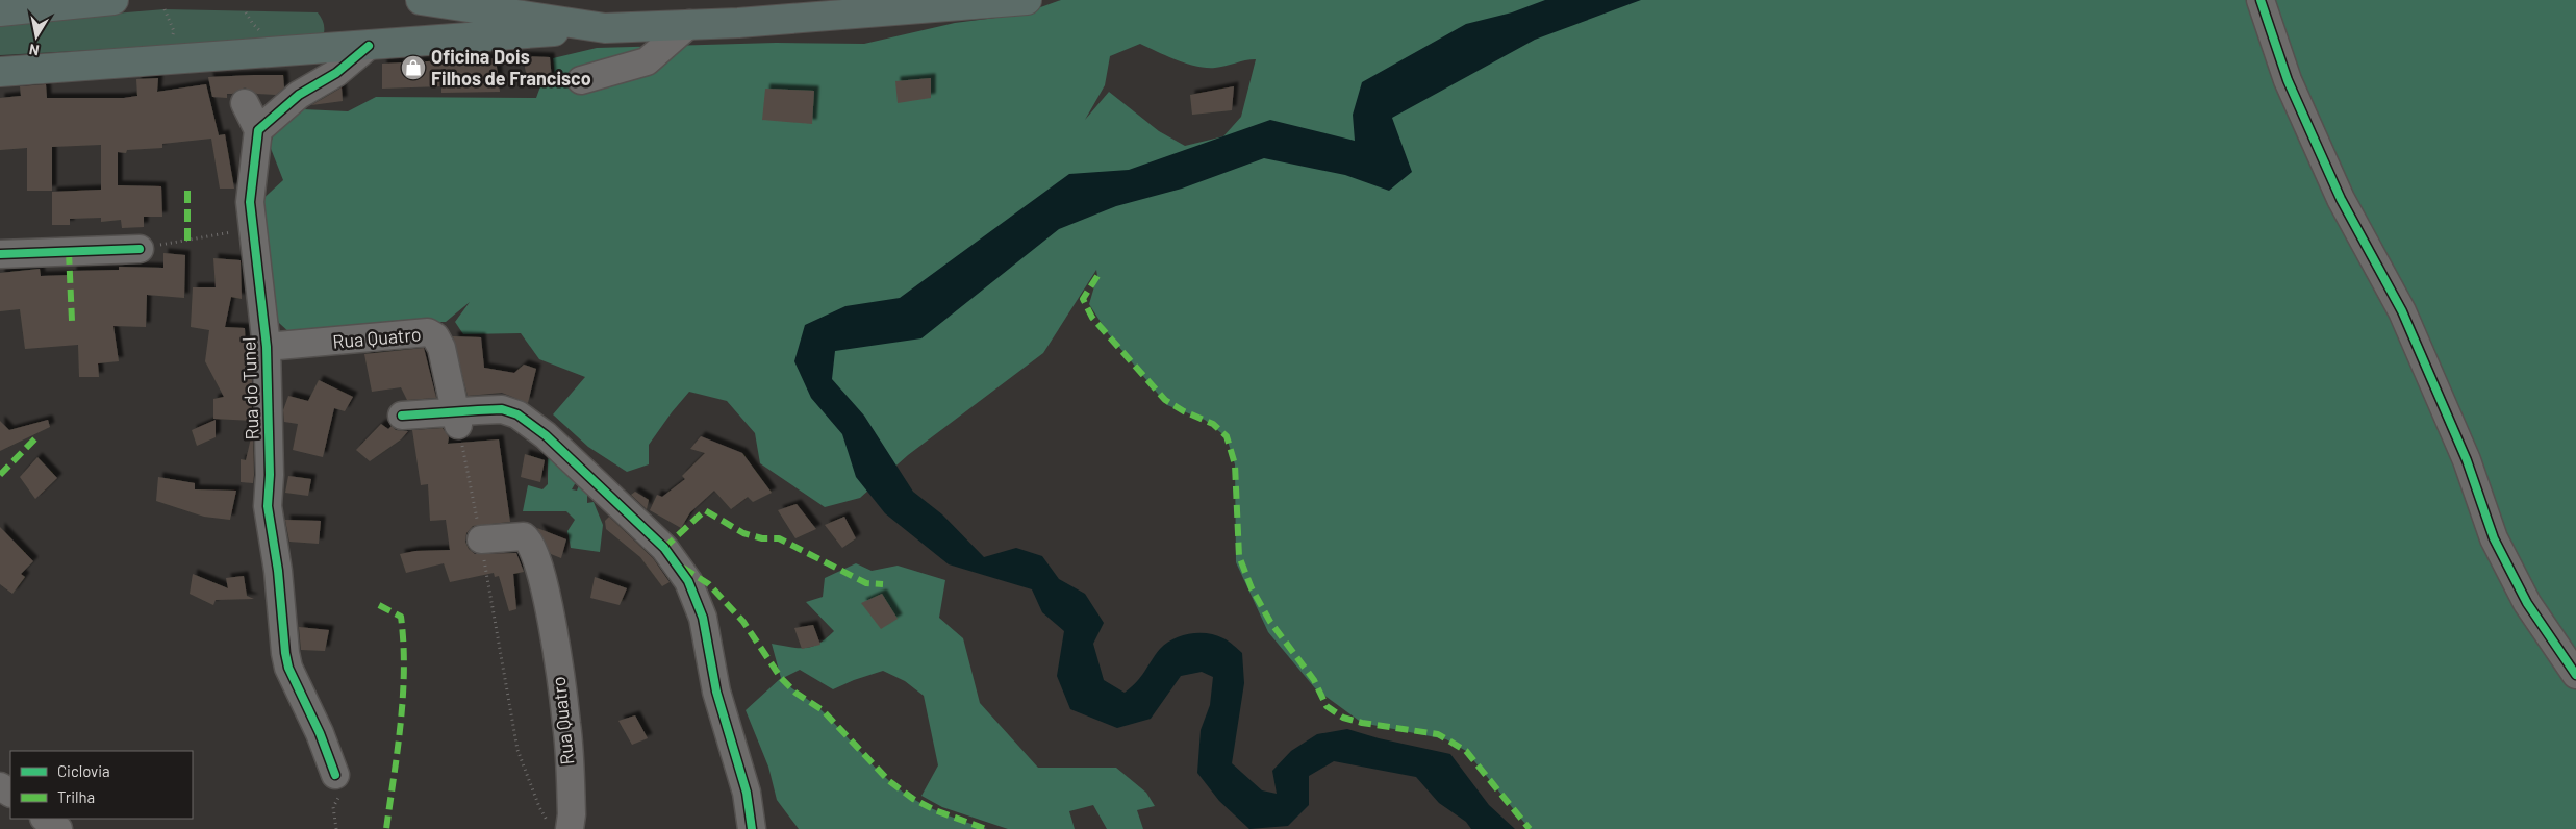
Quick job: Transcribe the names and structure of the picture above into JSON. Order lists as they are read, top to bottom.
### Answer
{
  "streets": {
    "street": ["Rua Quatro", "Rua do Tunel"]
  },
  "crossings": [
    ["Rua Quatro", "Rua do Tunel"]
  ],
  "places": {
    "shop": ["Oficina Dois Filhos de Francisco"]
  },
  "legend": ["Ciclovia", "Trilha"],
  "north": "bottom"
}
